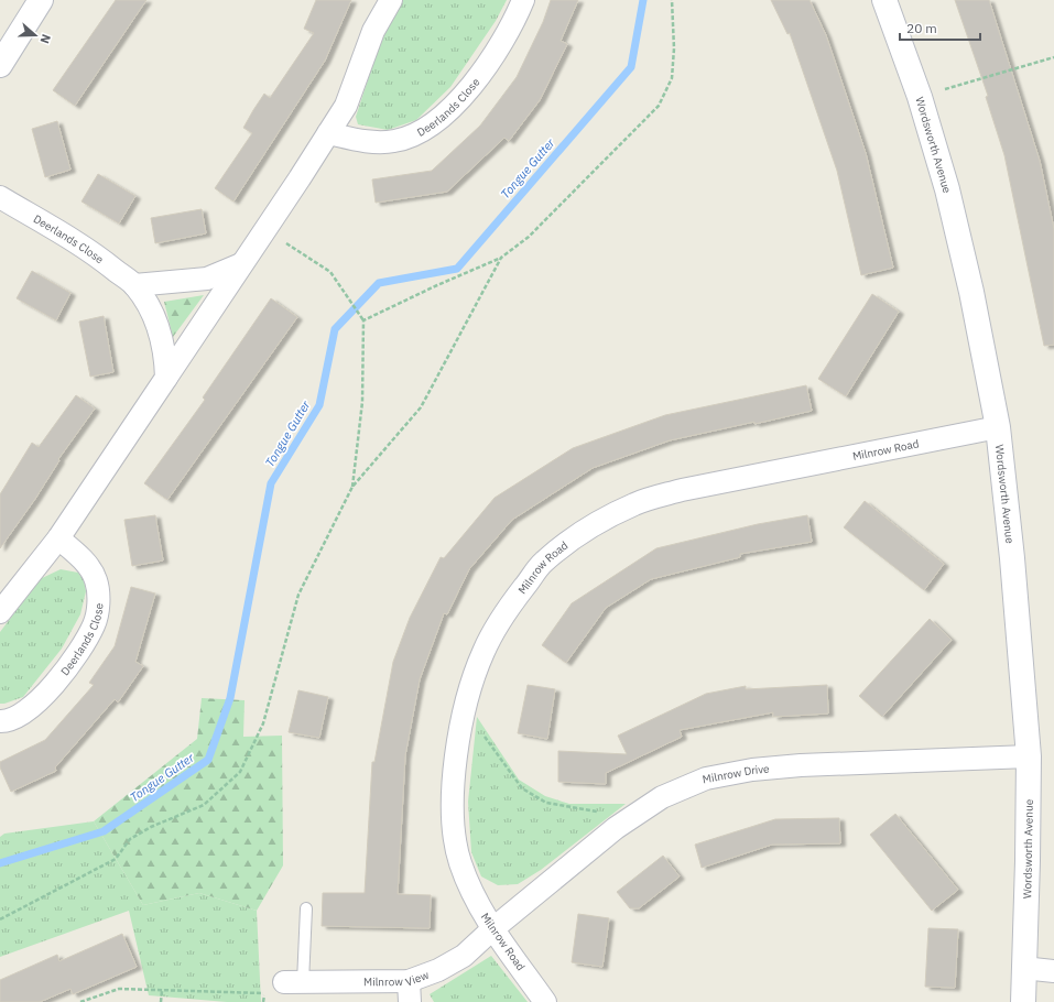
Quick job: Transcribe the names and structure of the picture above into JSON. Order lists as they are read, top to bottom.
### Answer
{
  "streets": {
    "street": [
      "Deerlands Close",
      "Wordsworth Avenue",
      "Milnrow Road",
      "Milnrow Drive",
      "Milnrow View"
    ]
  },
  "crossings": [
    ["Wordsworth Avenue", "Milnrow Road"],
    ["Wordsworth Avenue", "Milnrow Drive"],
    ["Milnrow Road", "Milnrow Drive"],
    ["Milnrow Road", "Milnrow View"],
    ["Milnrow Drive", "Milnrow View"]
  ],
  "water": ["Tongue Gutter"],
  "scale_bar": "20 m",
  "north": "right"
}
